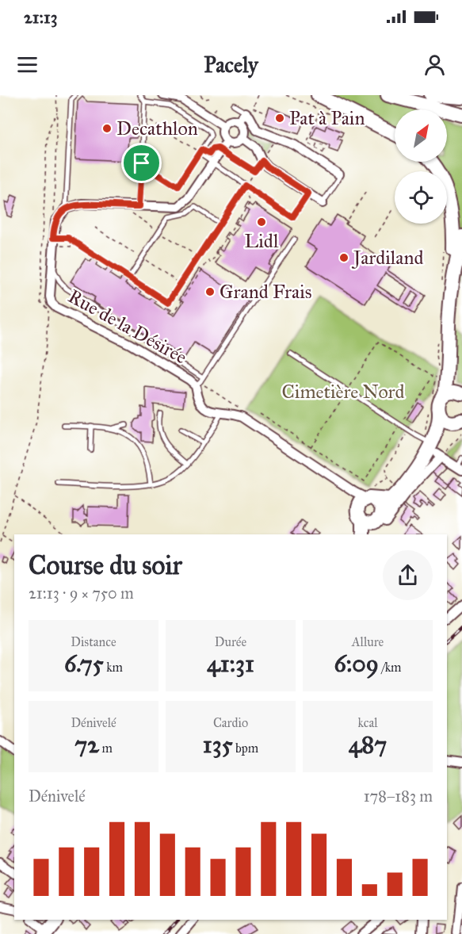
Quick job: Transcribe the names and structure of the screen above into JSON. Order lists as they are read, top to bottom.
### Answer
{
  "streets": {
    "street": ["Rue de la Désirée"]
  },
  "parks": ["Cimetière Nord"],
  "places": [
    "Pat à Pain",
    "Decathlon",
    "Lidl",
    "Jardiland",
    "Grand Frais"
  ],
  "north": "top right",
  "page": {
    "status": "21:13",
    "header": "Pacely",
    "heading": ["Course du soir", "21:13 · 9 × 750 m"],
    "stats": [
      ["Distance", "6.75 km"],
      ["Durée", "41:31"],
      ["Allure", "6:09 /km"],
      ["Dénivelé", "72 m"],
      ["Cardio", "135 bpm"],
      ["kcal", "487"]
    ],
    "chart": ["Dénivelé", "178–183 m"]
  }
}
